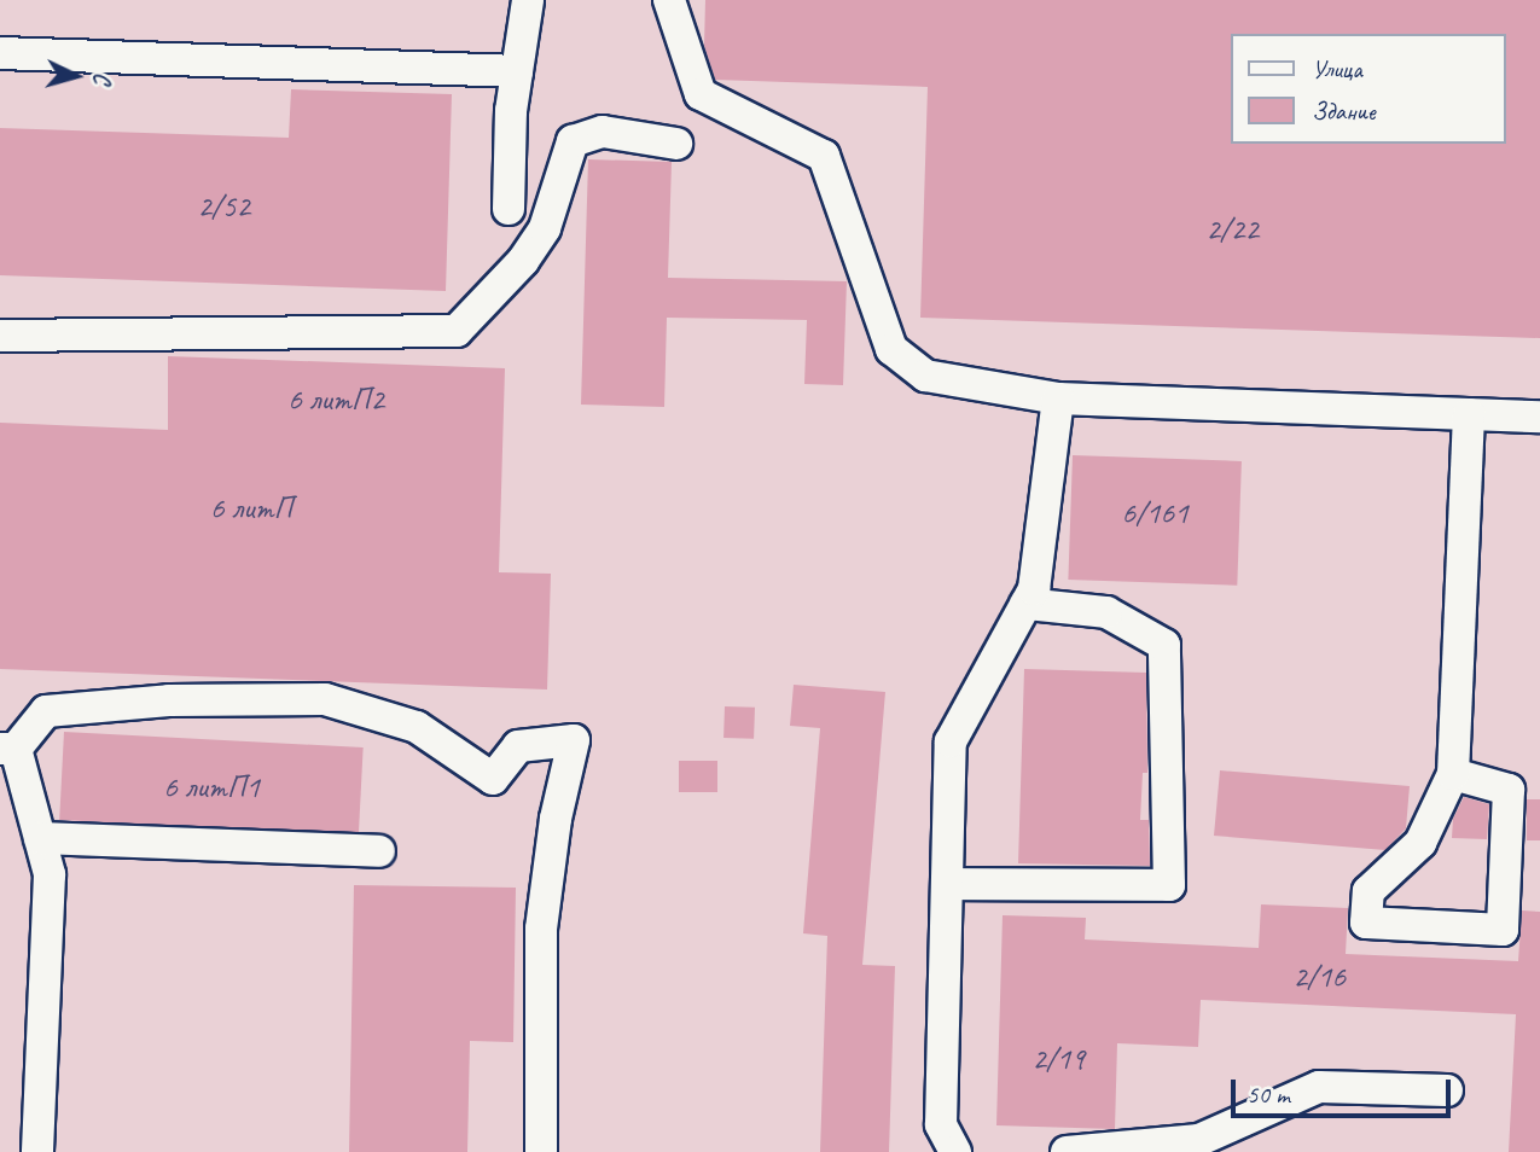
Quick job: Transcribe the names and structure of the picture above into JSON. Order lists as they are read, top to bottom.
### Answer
{
  "house_numbers": [
    "2/52",
    "2/22",
    "6 литП2",
    "6 литП",
    "6/161",
    "6 литП1",
    "2/16",
    "2/19"
  ],
  "legend": ["Улица", "Здание"],
  "scale_bar": "50 m",
  "north": "right"
}
